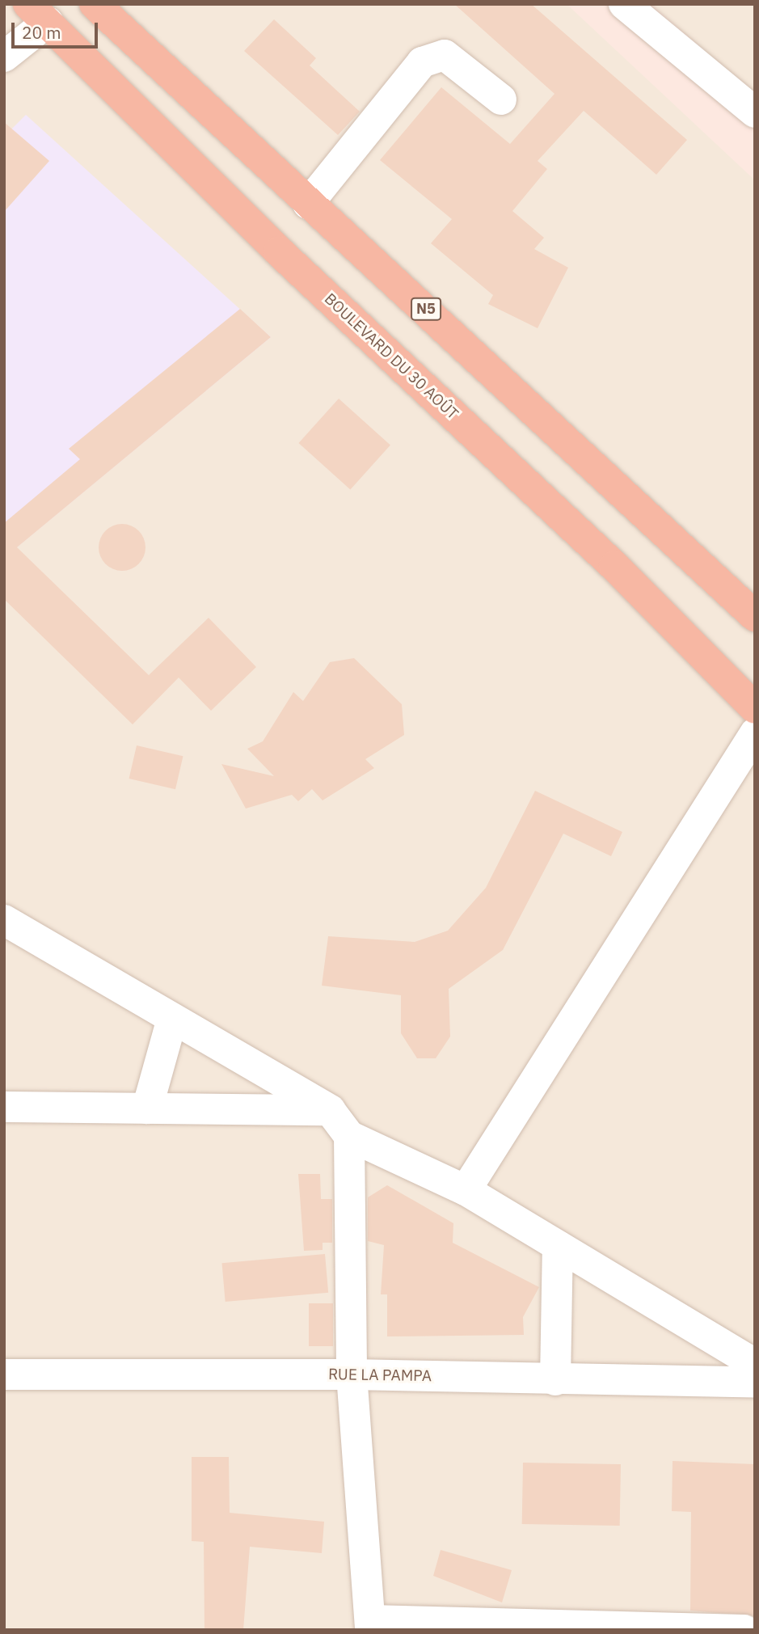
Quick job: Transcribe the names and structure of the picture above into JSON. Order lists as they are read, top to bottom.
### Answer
{
  "streets": {
    "highway": ["N5", "BOULEVARD DU 30 AOÛT"],
    "street": ["RUE LA PAMPA"]
  },
  "scale_bar": "20 m"
}
